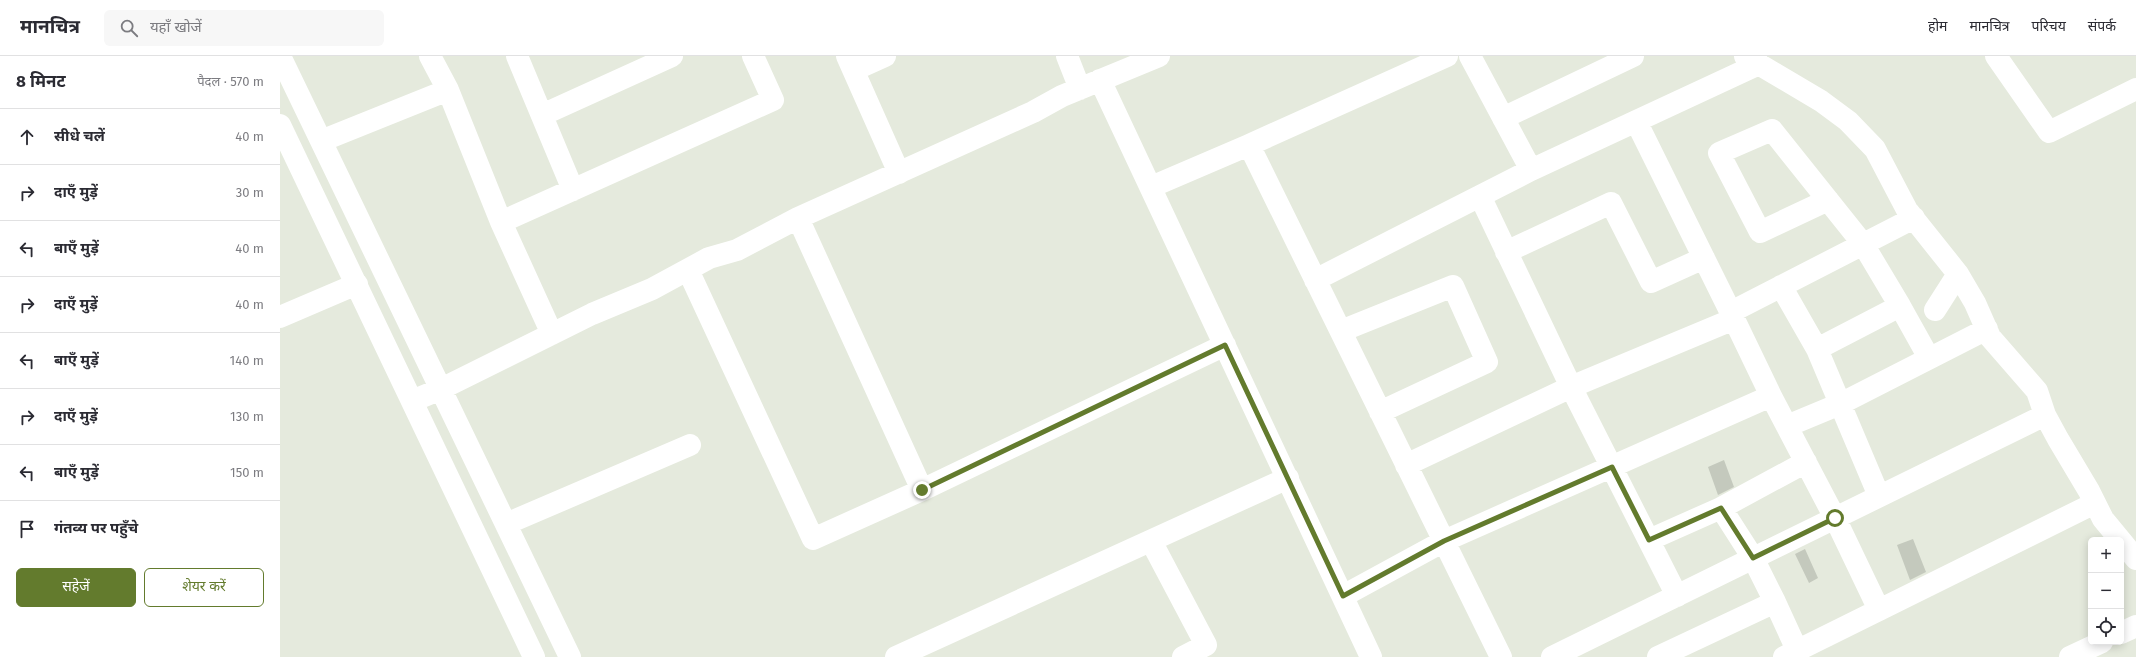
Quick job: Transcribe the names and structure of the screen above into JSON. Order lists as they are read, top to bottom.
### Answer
{
  "page": {
    "header": "मानचित्र",
    "search": "यहाँ खोजें",
    "nav": [
      "होम",
      "मानचित्र",
      "परिचय",
      "संपर्क"
    ],
    "heading": ["8 मिनट", "पैदल · 570 m"],
    "list": [
      ["सीधे चलें", "40 m"],
      ["दाएँ मुड़ें", "30 m"],
      ["बाएँ मुड़ें", "40 m"],
      ["दाएँ मुड़ें", "40 m"],
      ["बाएँ मुड़ें", "140 m"],
      ["दाएँ मुड़ें", "130 m"],
      ["बाएँ मुड़ें", "150 m"],
      "गंतव्य पर पहुँचे"
    ],
    "map_buttons": ["+", "−"],
    "buttons": ["सहेजें", "शेयर करें"]
  }
}
